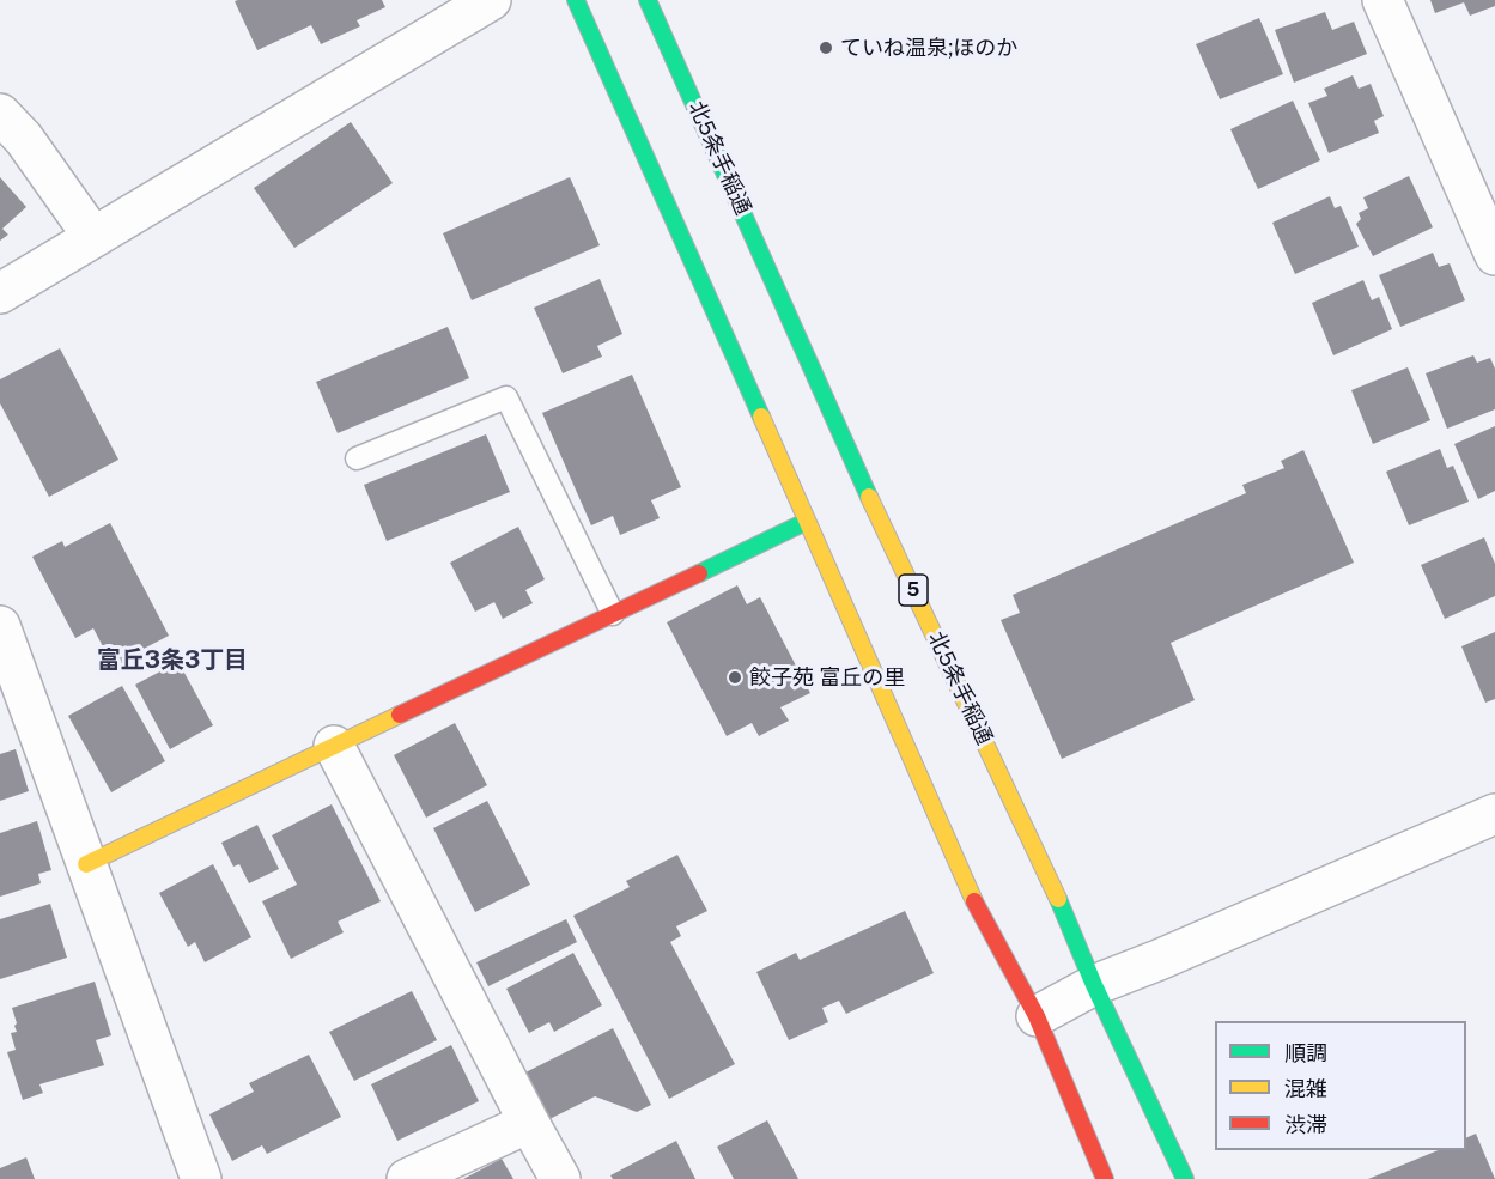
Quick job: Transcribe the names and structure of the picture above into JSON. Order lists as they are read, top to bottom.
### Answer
{
  "streets": {
    "main road": ["北5条手稲通", "5"]
  },
  "districts": ["富丘3条3丁目"],
  "places": ["ていね温泉;ほのか", "餃子苑 富丘の里"],
  "legend": ["順調", "混雑", "渋滞"]
}
